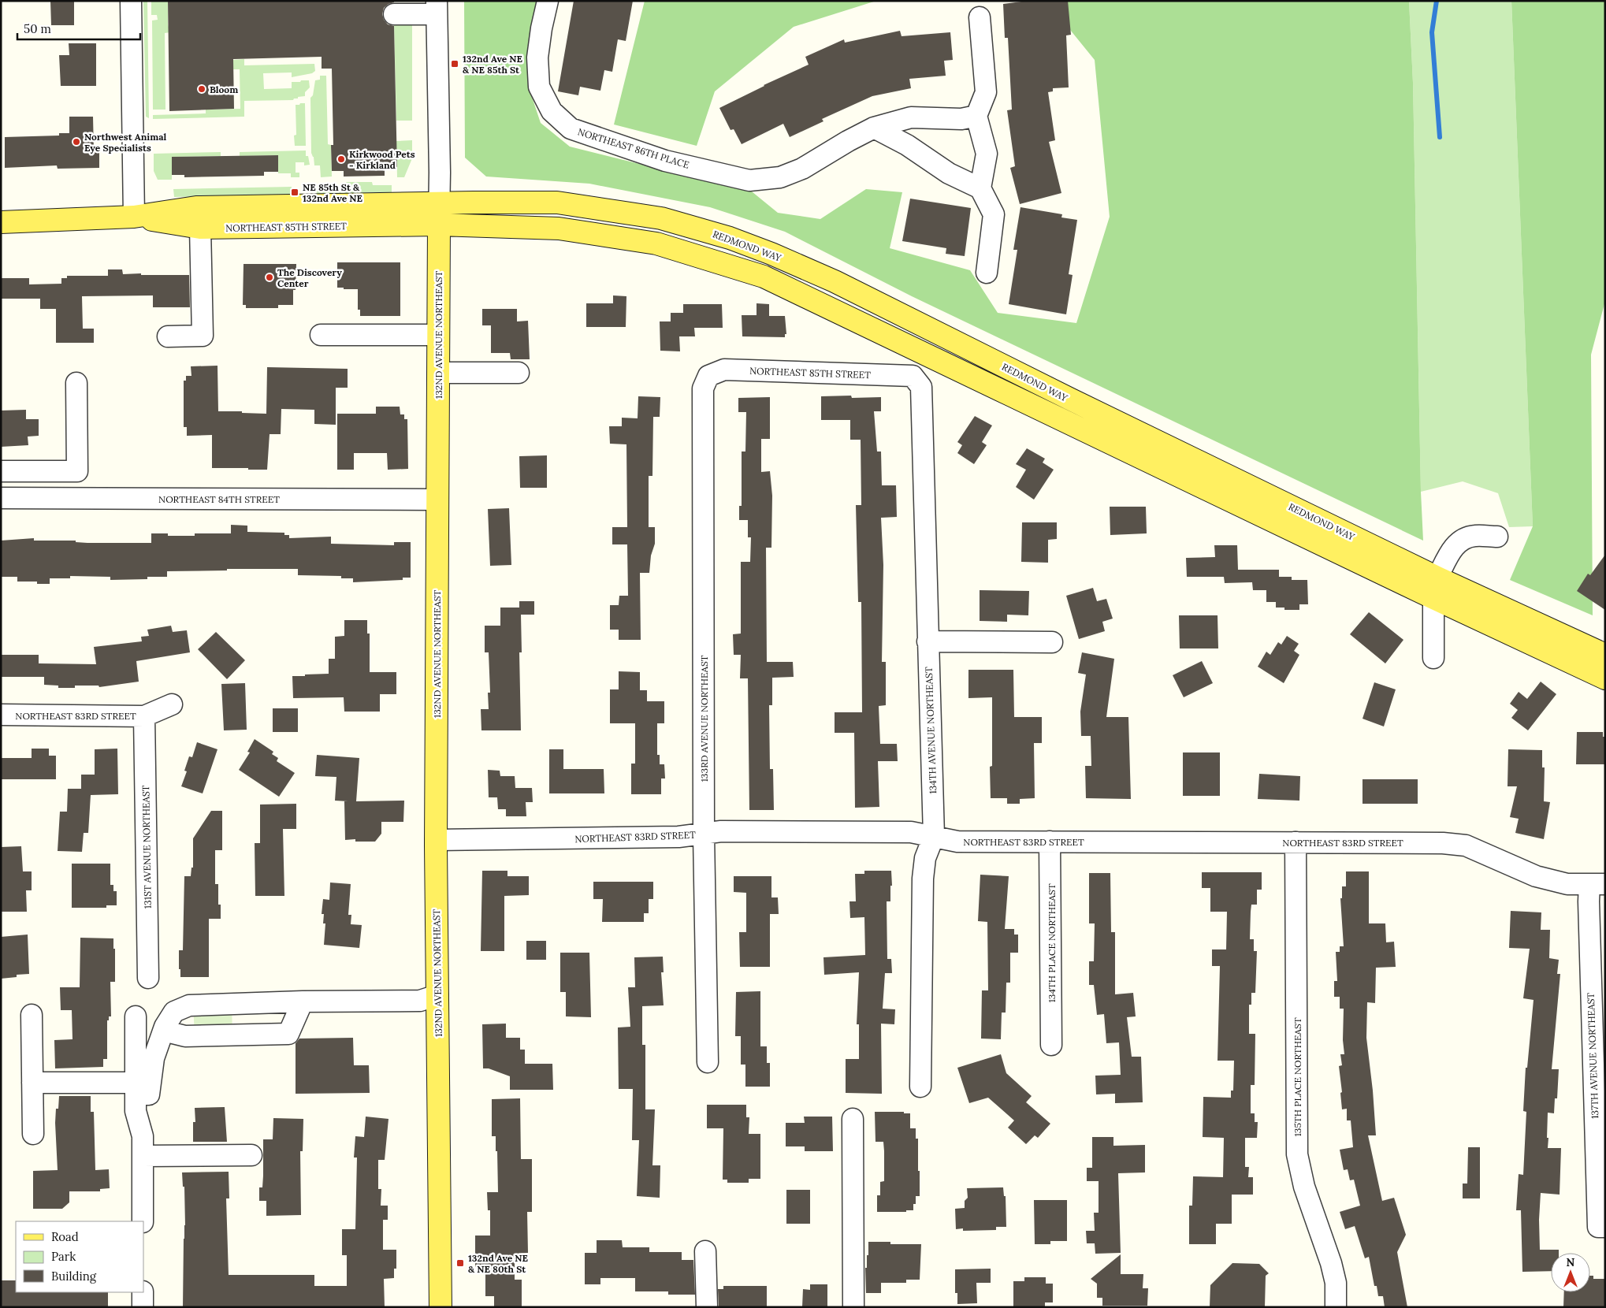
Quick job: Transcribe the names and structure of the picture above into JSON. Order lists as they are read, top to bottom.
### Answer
{
  "streets": {
    "main road": ["NORTHEAST 85TH STREET", "REDMOND WAY", "132ND AVENUE NORTHEAST"],
    "street": [
      "NORTHEAST 86TH PLACE",
      "NORTHEAST 84TH STREET",
      "NORTHEAST 83RD STREET",
      "133RD AVENUE NORTHEAST",
      "134TH AVENUE NORTHEAST",
      "131ST AVENUE NORTHEAST",
      "134TH PLACE NORTHEAST",
      "137TH AVENUE NORTHEAST",
      "135TH PLACE NORTHEAST"
    ]
  },
  "crossings": [
    ["NORTHEAST 85TH STREET", "REDMOND WAY"],
    ["NORTHEAST 85TH STREET", "132ND AVENUE NORTHEAST"],
    ["NORTHEAST 85TH STREET", "133RD AVENUE NORTHEAST"],
    ["NORTHEAST 85TH STREET", "134TH AVENUE NORTHEAST"],
    ["REDMOND WAY", "132ND AVENUE NORTHEAST"],
    ["132ND AVENUE NORTHEAST", "NORTHEAST 84TH STREET"],
    ["132ND AVENUE NORTHEAST", "NORTHEAST 83RD STREET"],
    ["NORTHEAST 83RD STREET", "133RD AVENUE NORTHEAST"],
    ["NORTHEAST 83RD STREET", "134TH AVENUE NORTHEAST"],
    ["NORTHEAST 83RD STREET", "131ST AVENUE NORTHEAST"],
    ["NORTHEAST 83RD STREET", "134TH PLACE NORTHEAST"],
    ["NORTHEAST 83RD STREET", "137TH AVENUE NORTHEAST"],
    ["NORTHEAST 83RD STREET", "135TH PLACE NORTHEAST"]
  ],
  "places": {
    "transit": ["132nd Ave NE & NE 85th St", "NE 85th St & 132nd Ave NE", "132nd Ave NE & NE 80th St"],
    "other": [
      "Bloom",
      "Northwest Animal Eye Specialists",
      "Kirkwood Pets - Kirkland",
      "The Discovery Center"
    ]
  },
  "legend": ["Road", "Park", "Building"],
  "scale_bar": "50 m",
  "north": "top"
}
